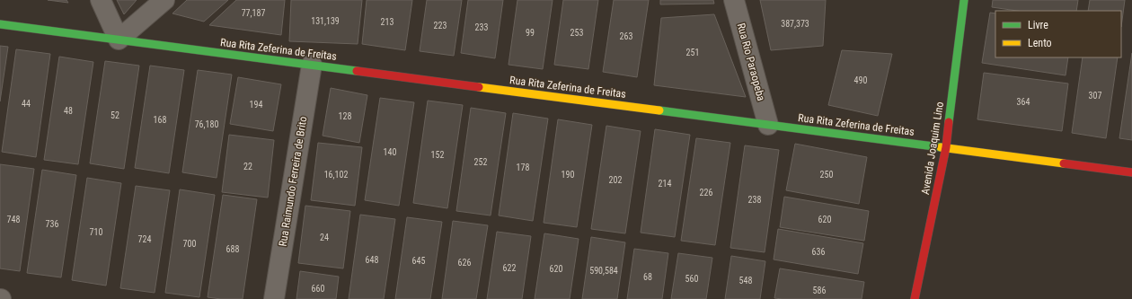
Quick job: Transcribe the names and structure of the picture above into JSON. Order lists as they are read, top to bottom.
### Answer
{
  "streets": {
    "street": [
      "Rua Rita Zeferina de Freitas",
      "Rua Rio Paraopeba",
      "Avenida Joaquim Lino",
      "Rua Raimundo Ferreira de Brito"
    ]
  },
  "crossings": [
    ["Rua Rita Zeferina de Freitas", "Rua Rio Paraopeba"],
    ["Rua Rita Zeferina de Freitas", "Avenida Joaquim Lino"],
    ["Rua Rita Zeferina de Freitas", "Rua Raimundo Ferreira de Brito"]
  ],
  "house_numbers": [
    "77,187",
    "131,139",
    "213",
    "387,373",
    "223",
    "233",
    "99",
    "253",
    "263",
    "251",
    "490",
    "307",
    "364",
    "44",
    "194",
    "48",
    "52",
    "128",
    "168",
    "76,180",
    "140",
    "152",
    "252",
    "22",
    "178",
    "16,102",
    "190",
    "250",
    "202",
    "214",
    "226",
    "238",
    "748",
    "620",
    "736",
    "710",
    "24",
    "724",
    "700",
    "688",
    "636",
    "648",
    "645",
    "626",
    "622",
    "620",
    "590,584",
    "68",
    "560",
    "548",
    "660",
    "586"
  ],
  "legend": ["Livre", "Lento"]
}
